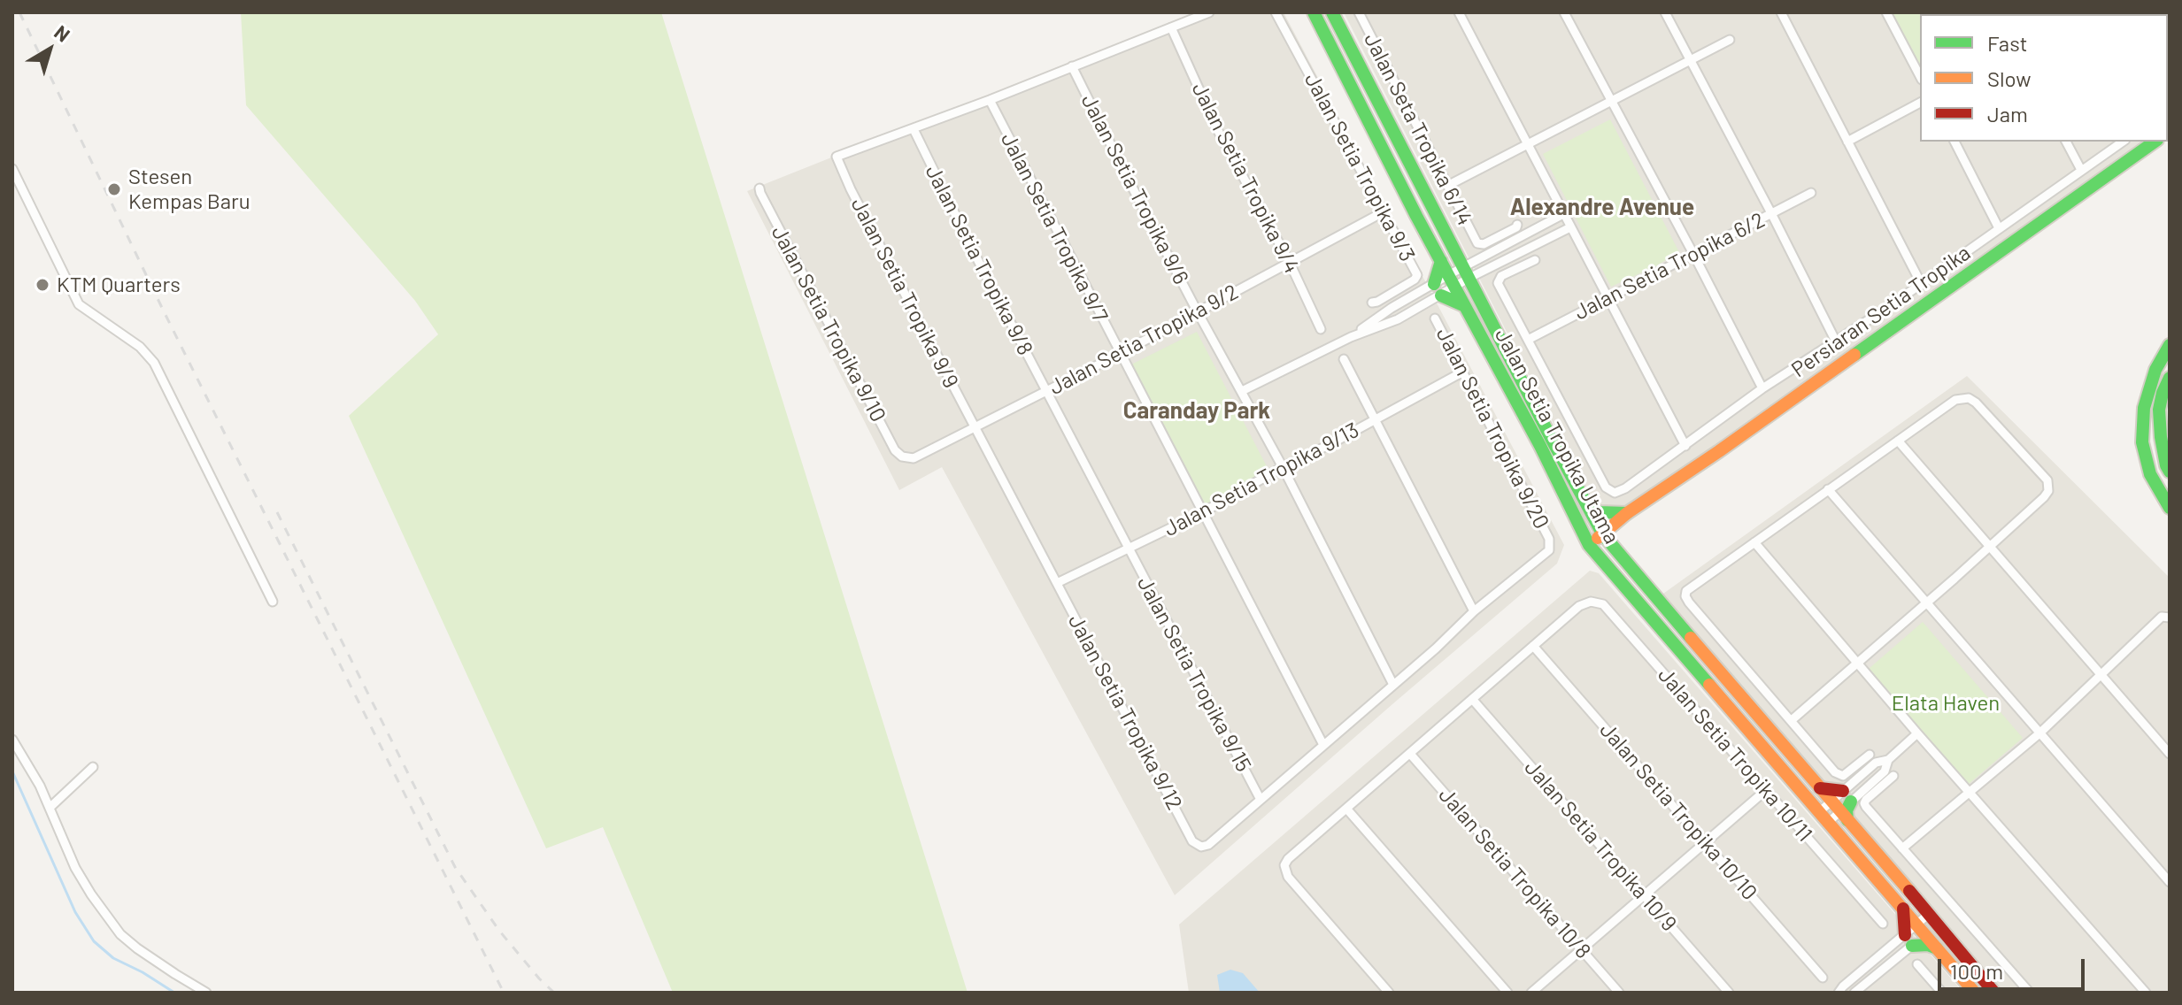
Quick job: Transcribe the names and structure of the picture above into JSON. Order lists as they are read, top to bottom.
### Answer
{
  "streets": {
    "main road": ["Persiaran Setia Tropika", "Jalan Setia Tropika Utama"],
    "street": [
      "Jalan Seta Tropika 6/14",
      "Jalan Setia Tropika 9/3",
      "Jalan Setia Tropika 9/4",
      "Jalan Setia Tropika 9/6",
      "Jalan Setia Tropika 9/7",
      "Jalan Setia Tropika 9/8",
      "Jalan Setia Tropika 6/2",
      "Jalan Setia Tropika 9/9",
      "Jalan Setia Tropika 9/10",
      "Jalan Setia Tropika 9/2",
      "Jalan Setia Tropika 9/20",
      "Jalan Setia Tropika 9/13",
      "Jalan Setia Tropika 9/15",
      "Jalan Setia Tropika 9/12",
      "Jalan Setia Tropika 10/11",
      "Jalan Setia Tropika 10/10",
      "Jalan Setia Tropika 10/9",
      "Jalan Setia Tropika 10/8"
    ]
  },
  "crossings": [
    ["Jalan Setia Tropika 9/3", "Jalan Setia Tropika 9/2"],
    ["Jalan Setia Tropika 9/4", "Jalan Setia Tropika 9/2"],
    ["Jalan Setia Tropika 9/6", "Jalan Setia Tropika 9/2"],
    ["Jalan Setia Tropika 9/6", "Jalan Setia Tropika 9/13"],
    ["Jalan Setia Tropika 9/7", "Jalan Setia Tropika 9/2"],
    ["Jalan Setia Tropika 9/7", "Jalan Setia Tropika 9/13"],
    ["Jalan Setia Tropika 9/8", "Jalan Setia Tropika 9/9"],
    ["Jalan Setia Tropika 9/8", "Jalan Setia Tropika 9/2"],
    ["Jalan Setia Tropika 9/8", "Jalan Setia Tropika 9/13"],
    ["Jalan Setia Tropika 9/8", "Jalan Setia Tropika 9/15"],
    ["Jalan Setia Tropika 9/9", "Jalan Setia Tropika 9/2"],
    ["Jalan Setia Tropika 9/9", "Jalan Setia Tropika 9/13"],
    ["Jalan Setia Tropika 9/9", "Jalan Setia Tropika 9/12"],
    ["Persiaran Setia Tropika", "Jalan Setia Tropika Utama"],
    ["Jalan Setia Tropika 9/10", "Jalan Setia Tropika 9/2"],
    ["Jalan Setia Tropika 9/20", "Jalan Setia Tropika 9/13"],
    ["Jalan Setia Tropika 9/13", "Jalan Setia Tropika 9/15"],
    ["Jalan Setia Tropika 9/13", "Jalan Setia Tropika 9/12"],
    ["Jalan Setia Tropika 9/15", "Jalan Setia Tropika 9/12"],
    ["Jalan Setia Tropika 10/11", "Jalan Setia Tropika 10/10"]
  ],
  "districts": ["Alexandre Avenue", "Caranday Park"],
  "parks": ["Elata Haven"],
  "places": ["Stesen Kempas Baru", "KTM Quarters"],
  "legend": ["Fast", "Slow", "Jam"],
  "scale_bar": "100 m",
  "north": "top right"
}
